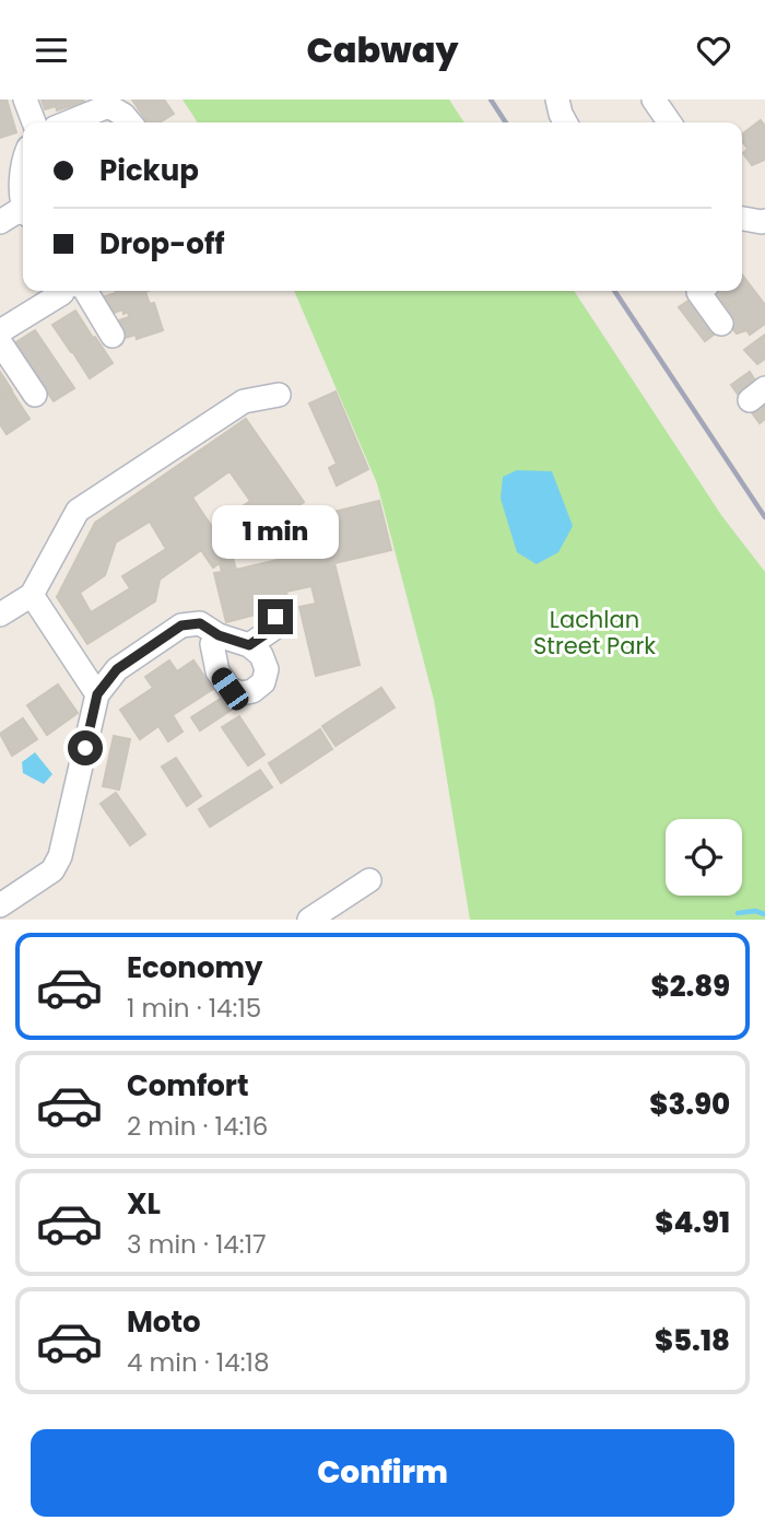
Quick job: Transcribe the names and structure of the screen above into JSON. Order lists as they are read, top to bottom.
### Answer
{
  "parks": ["Lachlan Street Park"],
  "page": {
    "header": "Cabway",
    "banner": ["Pickup", "Drop-off"],
    "bubble": "1 min",
    "list": [
      {
        "name": "Economy",
        "note": "1 min · 14:15",
        "value": "$2.89"
      },
      {
        "name": "Comfort",
        "note": "2 min · 14:16",
        "value": "$3.90"
      },
      {
        "name": "XL",
        "note": "3 min · 14:17",
        "value": "$4.91"
      },
      {
        "name": "Moto",
        "note": "4 min · 14:18",
        "value": "$5.18"
      }
    ],
    "buttons": "Confirm"
  }
}
